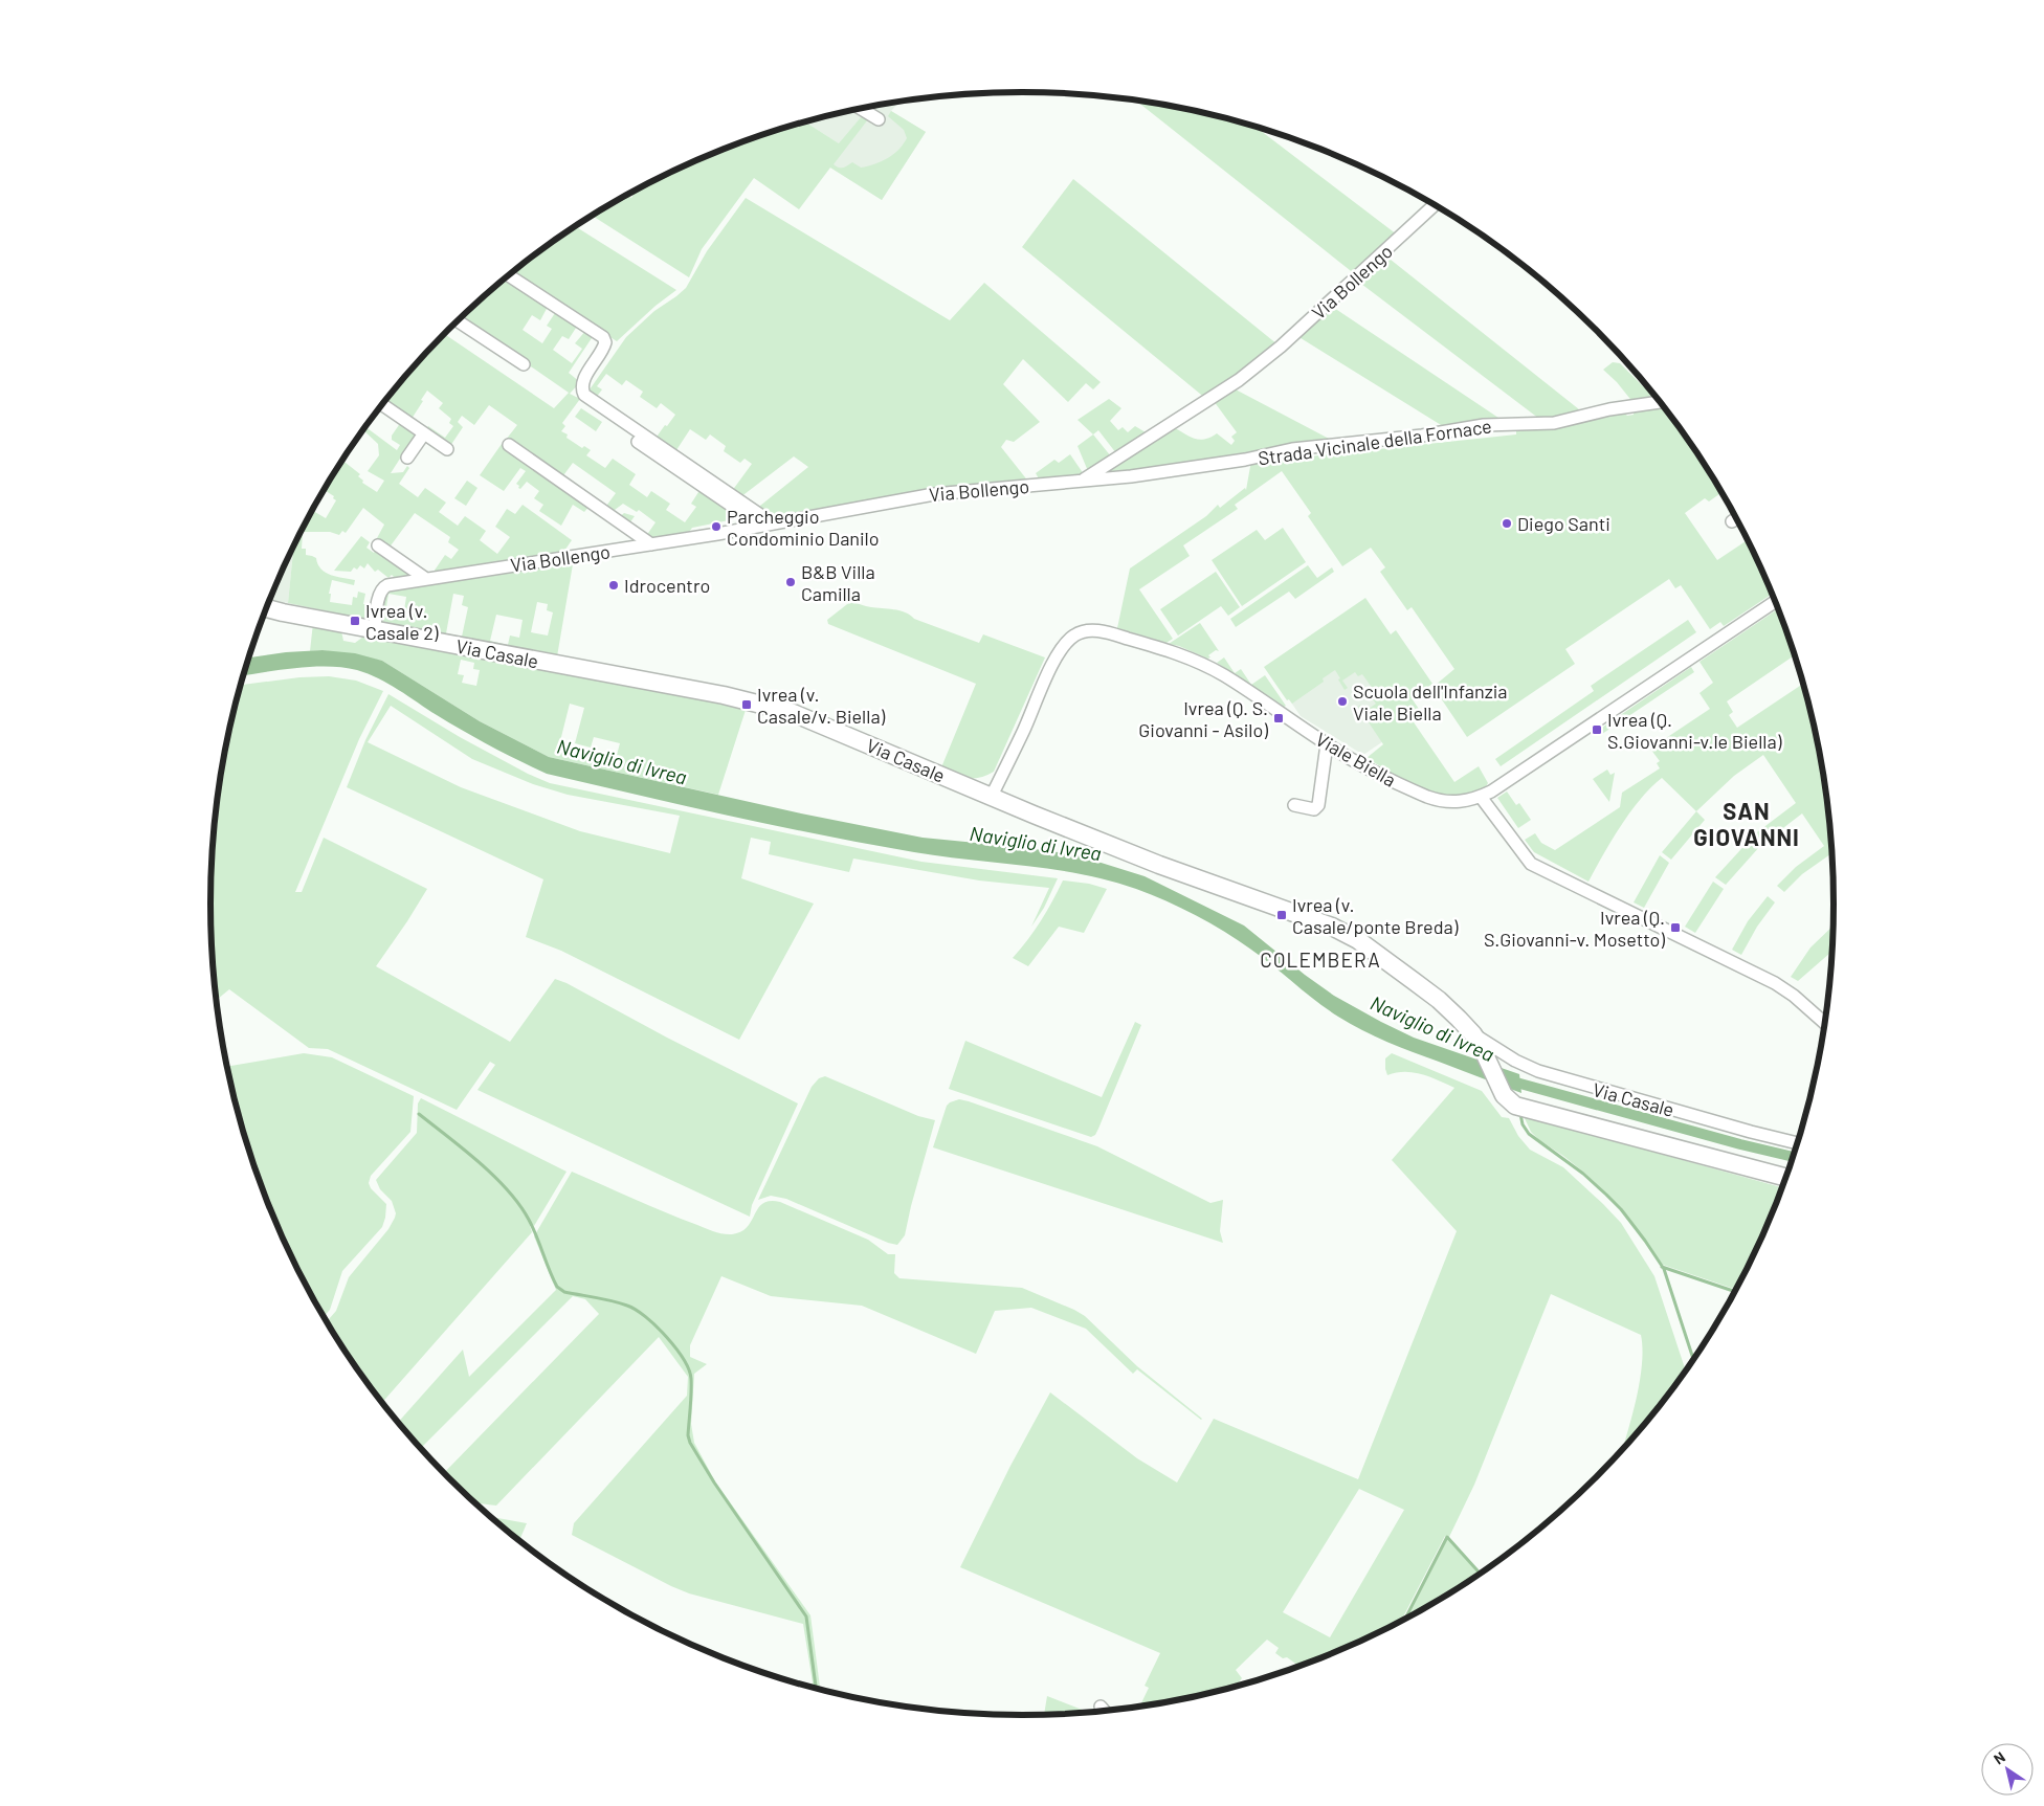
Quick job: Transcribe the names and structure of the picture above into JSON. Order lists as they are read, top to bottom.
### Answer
{
  "streets": {
    "main road": ["Via Casale"],
    "street": ["Via Bollengo", "Strada Vicinale della Fornace", "Viale Biella"]
  },
  "crossings": [
    ["Via Bollengo", "Strada Vicinale della Fornace"],
    ["Via Bollengo", "Via Casale"],
    ["Via Casale", "Viale Biella"]
  ],
  "districts": ["SAN GIOVANNI", "COLEMBERA"],
  "water": ["Naviglio di Ivrea"],
  "places": {
    "other": [
      "Diego Santi",
      "Parcheggio Condominio Danilo",
      "B&B Villa Camilla",
      "Idrocentro",
      "Scuola dell'Infanzia Viale Biella"
    ],
    "transit": [
      "Ivrea (v. Casale 2)",
      "Ivrea (v. Casale/v. Biella)",
      "Ivrea (Q. S. Giovanni - Asilo)",
      "Ivrea (Q. S.Giovanni-v.le Biella)",
      "Ivrea (v. Casale/ponte Breda)",
      "Ivrea (Q. S.Giovanni-v. Mosetto)"
    ]
  },
  "north": "top left"
}
